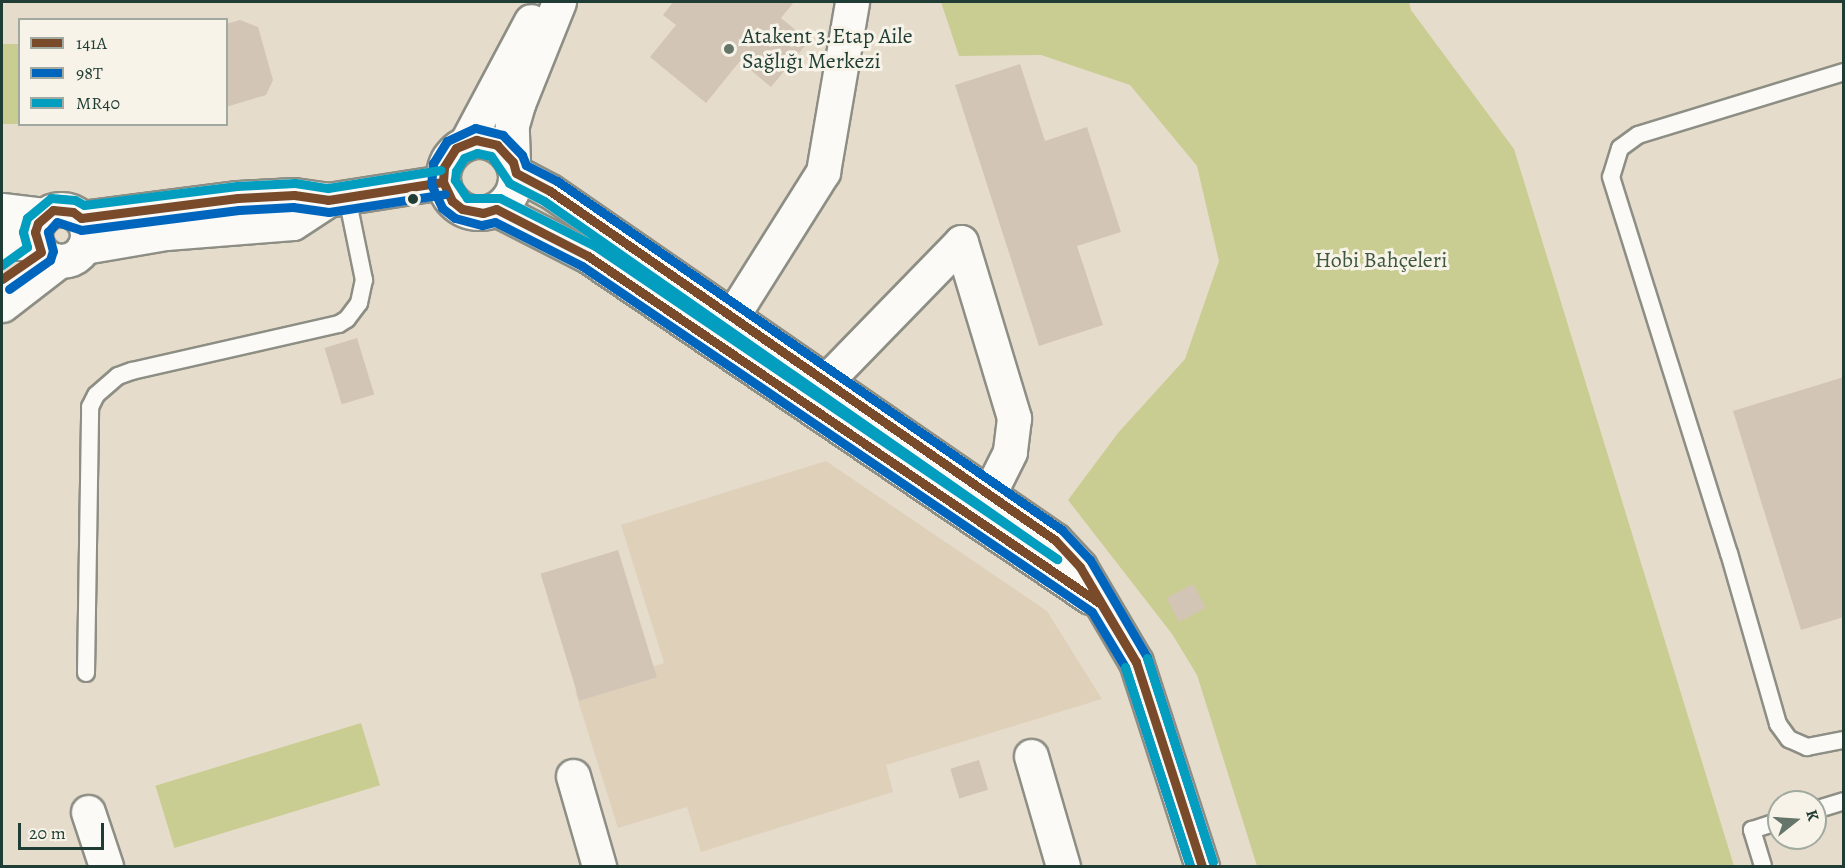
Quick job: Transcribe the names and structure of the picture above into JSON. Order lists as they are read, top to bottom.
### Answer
{
  "parks": ["Hobi Bahçeleri"],
  "places": ["Atakent 3.Etap Aile Sağlığı Merkezi"],
  "lines": ["transit line 98T", "transit line 141A", "transit line MR40"],
  "legend": ["141A", "98T", "MR40"],
  "scale_bar": "20 m",
  "north": "right"
}
